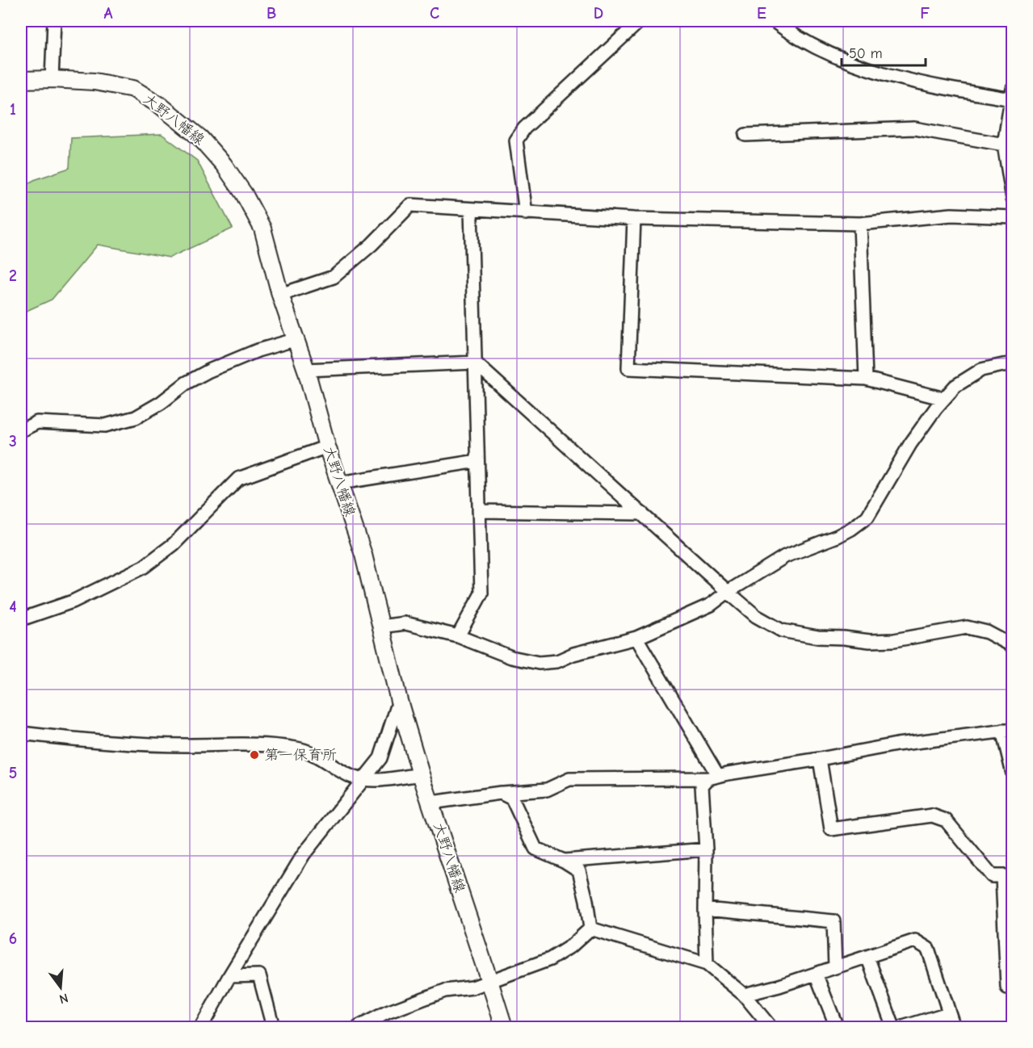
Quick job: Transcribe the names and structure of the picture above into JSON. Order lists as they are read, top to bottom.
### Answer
{
  "streets": {
    "main road": ["大野八幡線"]
  },
  "places": ["第一保育所"],
  "scale_bar": "50 m",
  "north": "bottom",
  "grid": {
    "columns": [
      "A",
      "B",
      "C",
      "D",
      "E",
      "F"
    ],
    "rows": [
      "1",
      "2",
      "3",
      "4",
      "5",
      "6"
    ]
  }
}
